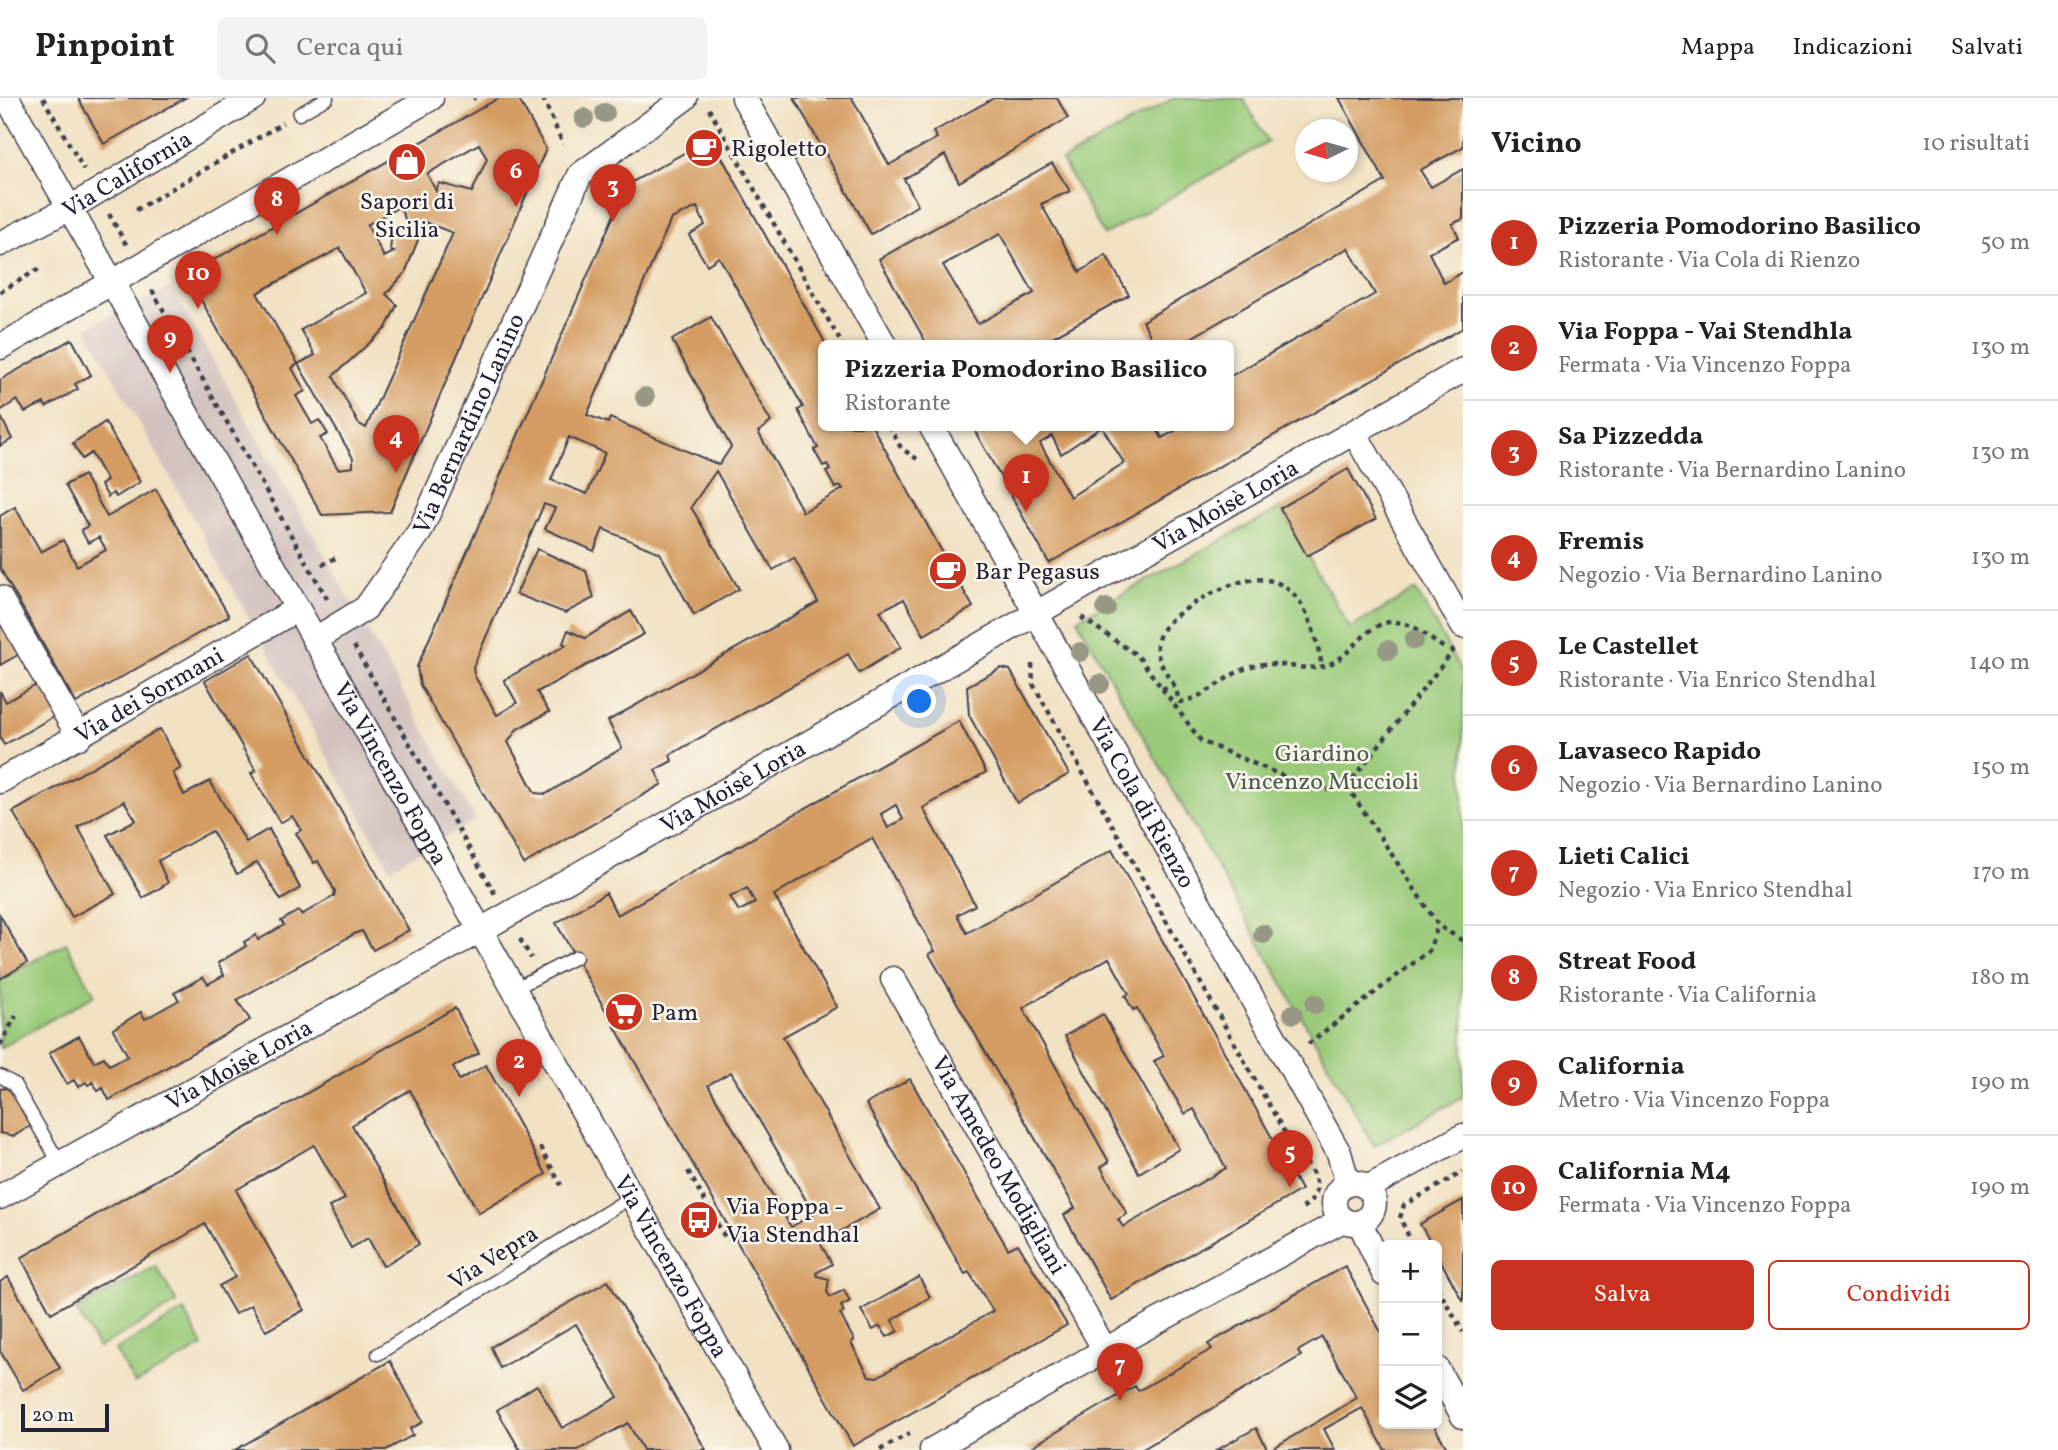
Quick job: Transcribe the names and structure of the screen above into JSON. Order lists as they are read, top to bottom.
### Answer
{
  "streets": {
    "street": [
      "Via California",
      "Via Bernardino Lanino",
      "Via Moisè Loria",
      "Via dei Sormani",
      "Via Vincenzo Foppa",
      "Via Cola di Rienzo",
      "Via Amedeo Modigliani"
    ],
    "lane": ["Via Vepra"]
  },
  "crossings": [
    ["Via California", "Via Vincenzo Foppa"],
    ["Via Bernardino Lanino", "Via Vincenzo Foppa"],
    ["Via Moisè Loria", "Via Vincenzo Foppa"],
    ["Via Moisè Loria", "Via Cola di Rienzo"],
    ["Via dei Sormani", "Via Vincenzo Foppa"],
    ["Via Vincenzo Foppa", "Via Vepra"]
  ],
  "parks": ["Giardino Vincenzo Muccioli"],
  "places": {
    "cafe": ["Rigoletto", "Bar Pegasus"],
    "shop": ["Sapori di Sicilia"],
    "supermarket": ["Pam"],
    "bus stop": ["Via Foppa - Via Stendhal"]
  },
  "scale_bar": "20 m",
  "north": "left",
  "page": {
    "header": "Pinpoint",
    "search": "Cerca qui",
    "nav": ["Mappa", "Indicazioni", "Salvati"],
    "heading": ["Vicino", "10 risultati"],
    "pins": [
      "6",
      "3",
      "8",
      "10",
      "9",
      "4",
      "1",
      "2",
      "5",
      "7"
    ],
    "list": [
      {
        "mark": "1",
        "name": "Pizzeria Pomodorino Basilico",
        "note": "Ristorante · Via Cola di Rienzo",
        "value": "50 m"
      },
      {
        "mark": "2",
        "name": "Via Foppa - Vai Stendhla",
        "note": "Fermata · Via Vincenzo Foppa",
        "value": "130 m"
      },
      {
        "mark": "3",
        "name": "Sa Pizzedda",
        "note": "Ristorante · Via Bernardino Lanino",
        "value": "130 m"
      },
      {
        "mark": "4",
        "name": "Fremis",
        "note": "Negozio · Via Bernardino Lanino",
        "value": "130 m"
      },
      {
        "mark": "5",
        "name": "Le Castellet",
        "note": "Ristorante · Via Enrico Stendhal",
        "value": "140 m"
      },
      {
        "mark": "6",
        "name": "Lavaseco Rapido",
        "note": "Negozio · Via Bernardino Lanino",
        "value": "150 m"
      },
      {
        "mark": "7",
        "name": "Lieti Calici",
        "note": "Negozio · Via Enrico Stendhal",
        "value": "170 m"
      },
      {
        "mark": "8",
        "name": "Streat Food",
        "note": "Ristorante · Via California",
        "value": "180 m"
      },
      {
        "mark": "9",
        "name": "California",
        "note": "Metro · Via Vincenzo Foppa",
        "value": "190 m"
      },
      {
        "mark": "10",
        "name": "California M4",
        "note": "Fermata · Via Vincenzo Foppa",
        "value": "190 m"
      }
    ],
    "popup": ["Pizzeria Pomodorino Basilico", "Ristorante"],
    "buttons": ["Salva", "Condividi"],
    "map_buttons": ["+", "−"],
    "scale": "20 m"
  }
}
